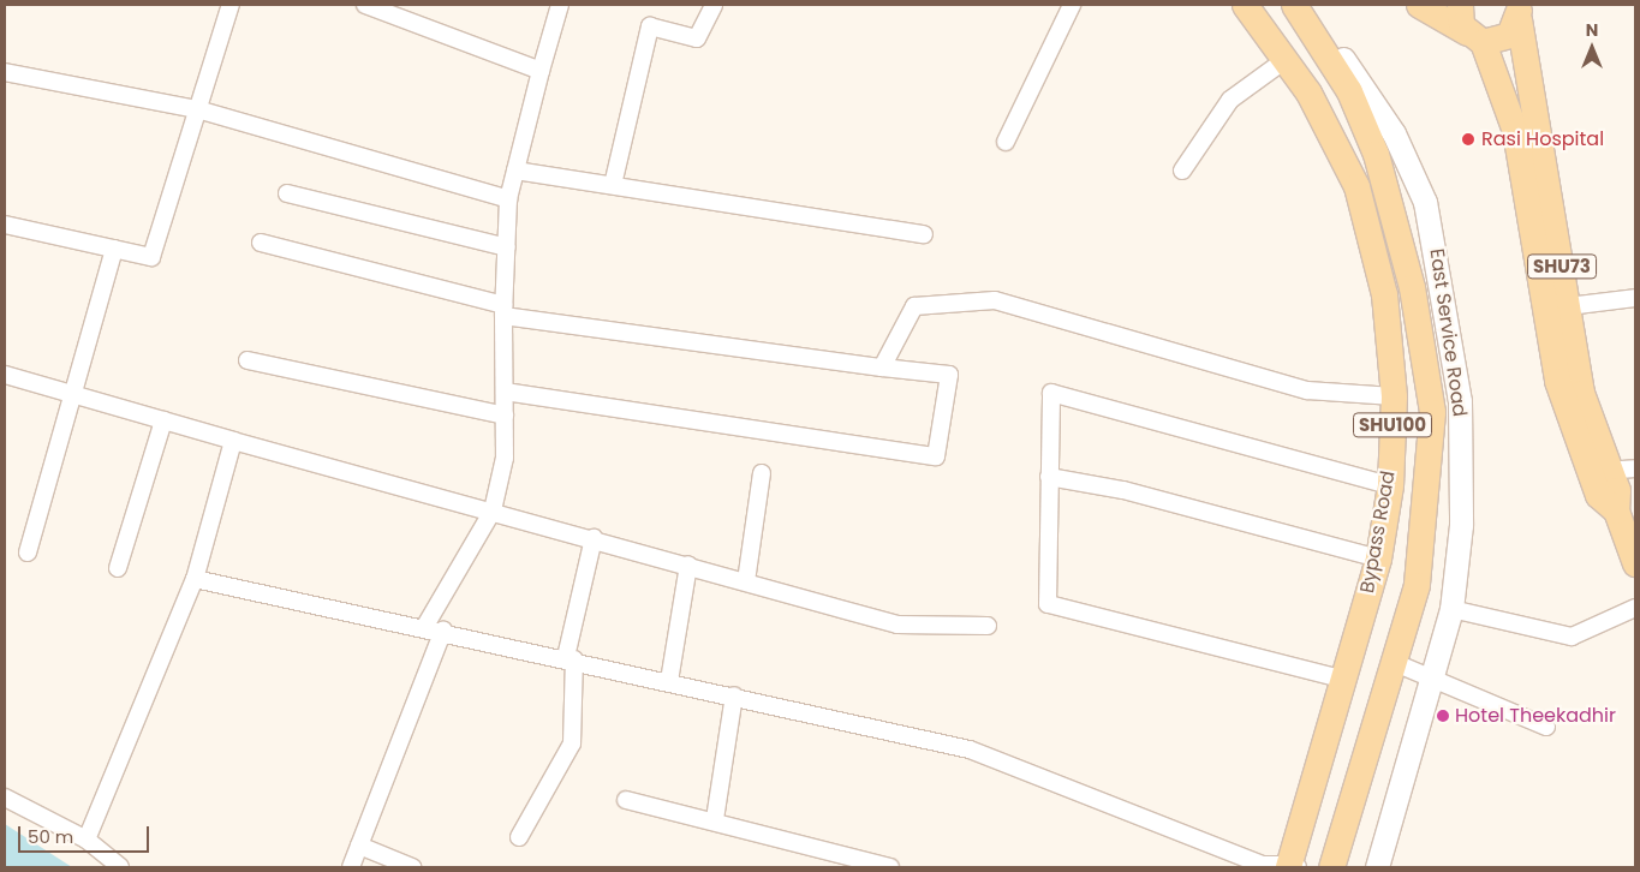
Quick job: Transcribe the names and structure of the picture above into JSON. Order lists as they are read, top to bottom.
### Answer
{
  "streets": {
    "main road": ["SHU73", "SHU100", "Bypass Road"],
    "street": ["East Service Road"]
  },
  "crossings": [
    ["East Service Road", "Bypass Road"]
  ],
  "places": ["Rasi Hospital", "Hotel Theekadhir"],
  "scale_bar": "50 m",
  "north": "top"
}
